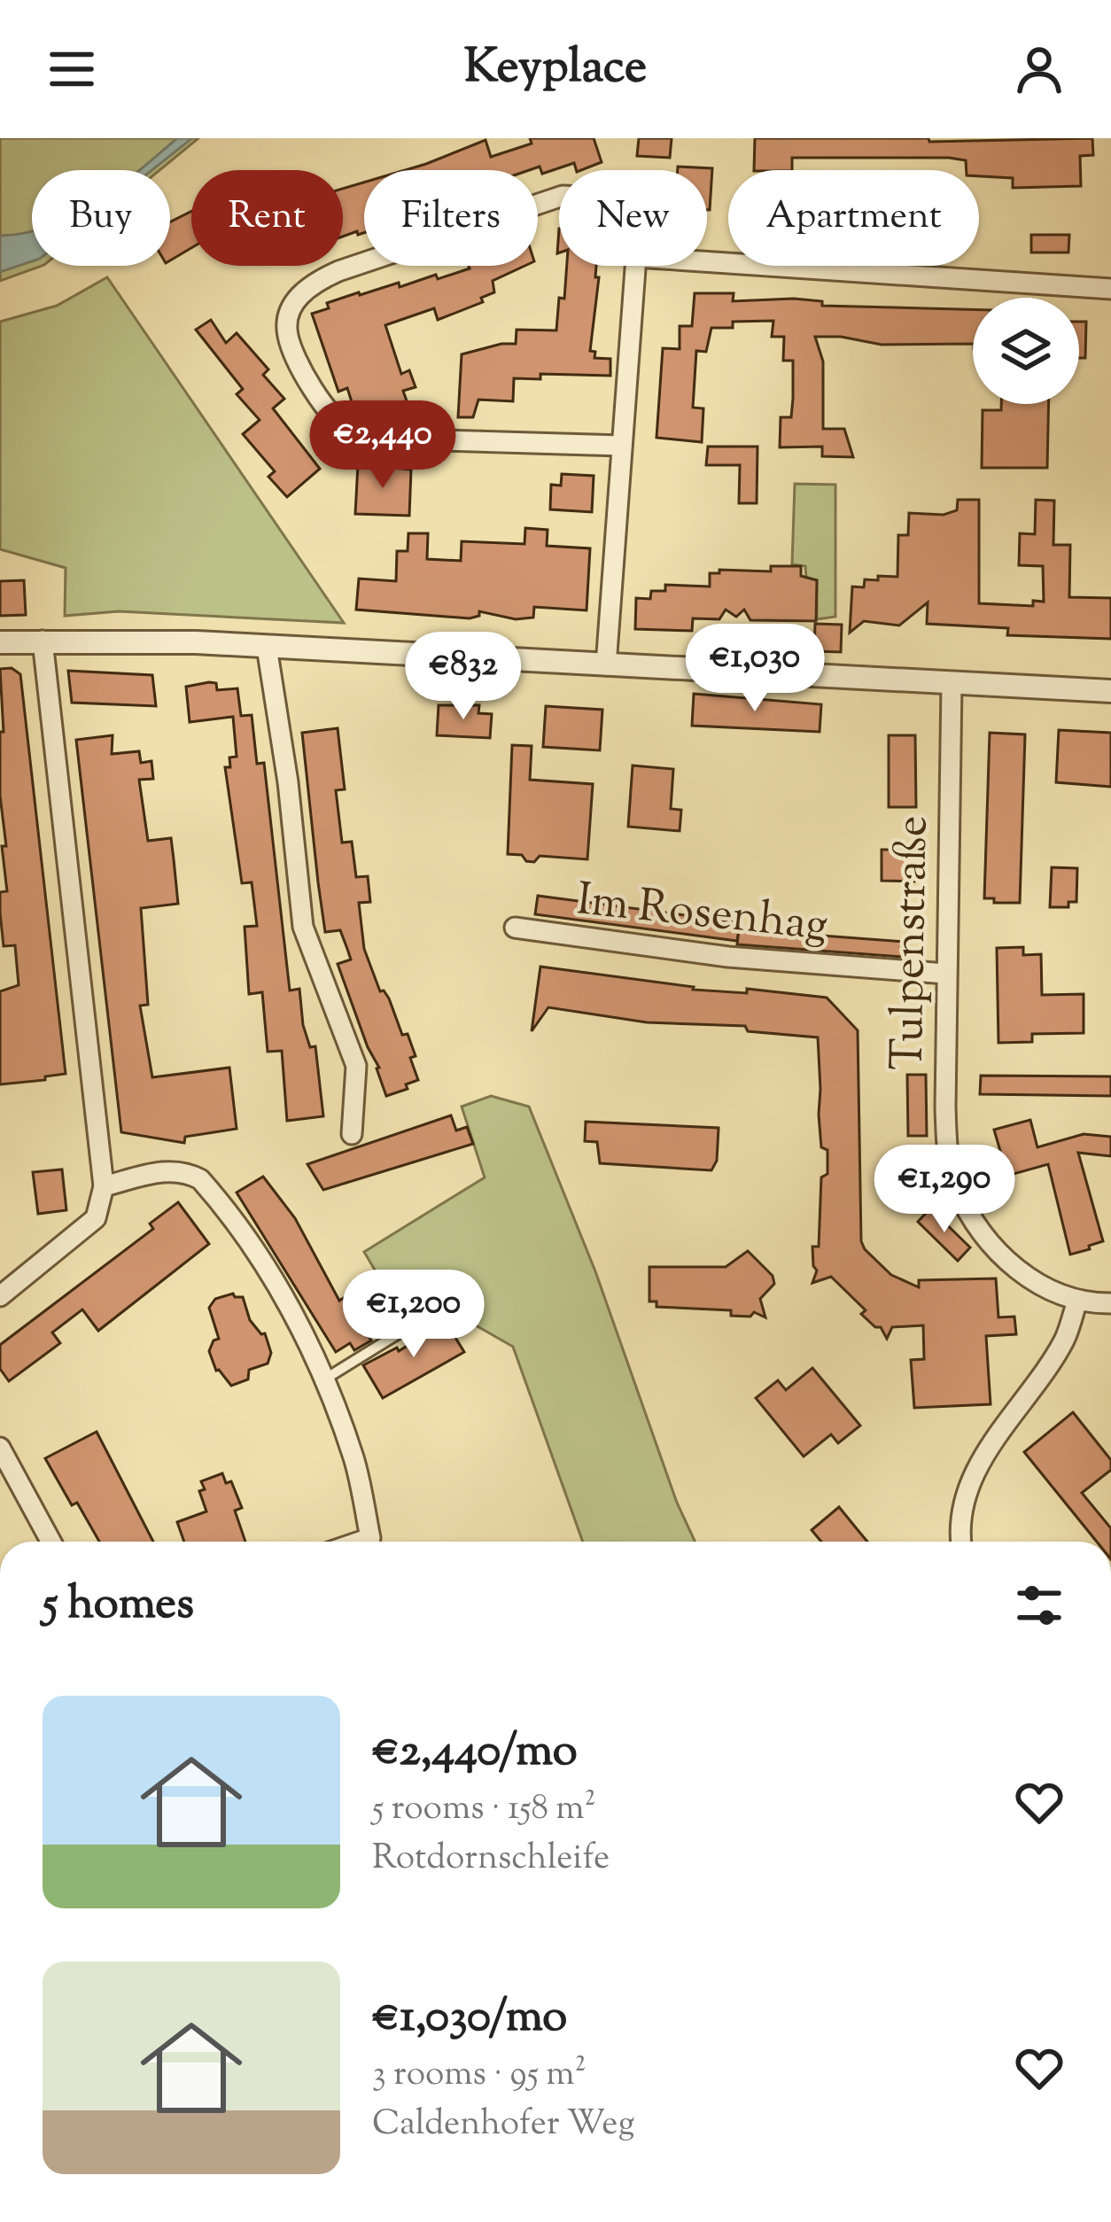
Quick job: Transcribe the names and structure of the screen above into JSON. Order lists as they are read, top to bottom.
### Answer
{
  "streets": {
    "street": ["Im Rosenhag", "Tulpenstraße"]
  },
  "crossings": [
    ["Im Rosenhag", "Tulpenstraße"]
  ],
  "page": {
    "header": "Keyplace",
    "chip": [
      "Buy",
      "Rent",
      "Filters",
      "New",
      "Apartment"
    ],
    "price": [
      "€2,440",
      "€1,030",
      "€832",
      "€1,290",
      "€1,200"
    ],
    "heading": "5 homes",
    "list": [
      {
        "name": "€2,440/mo",
        "note": "5 rooms · 158 m² · Rotdornschleife"
      },
      {
        "name": "€1,030/mo",
        "note": "3 rooms · 95 m² · Caldenhofer Weg"
      }
    ]
  }
}
